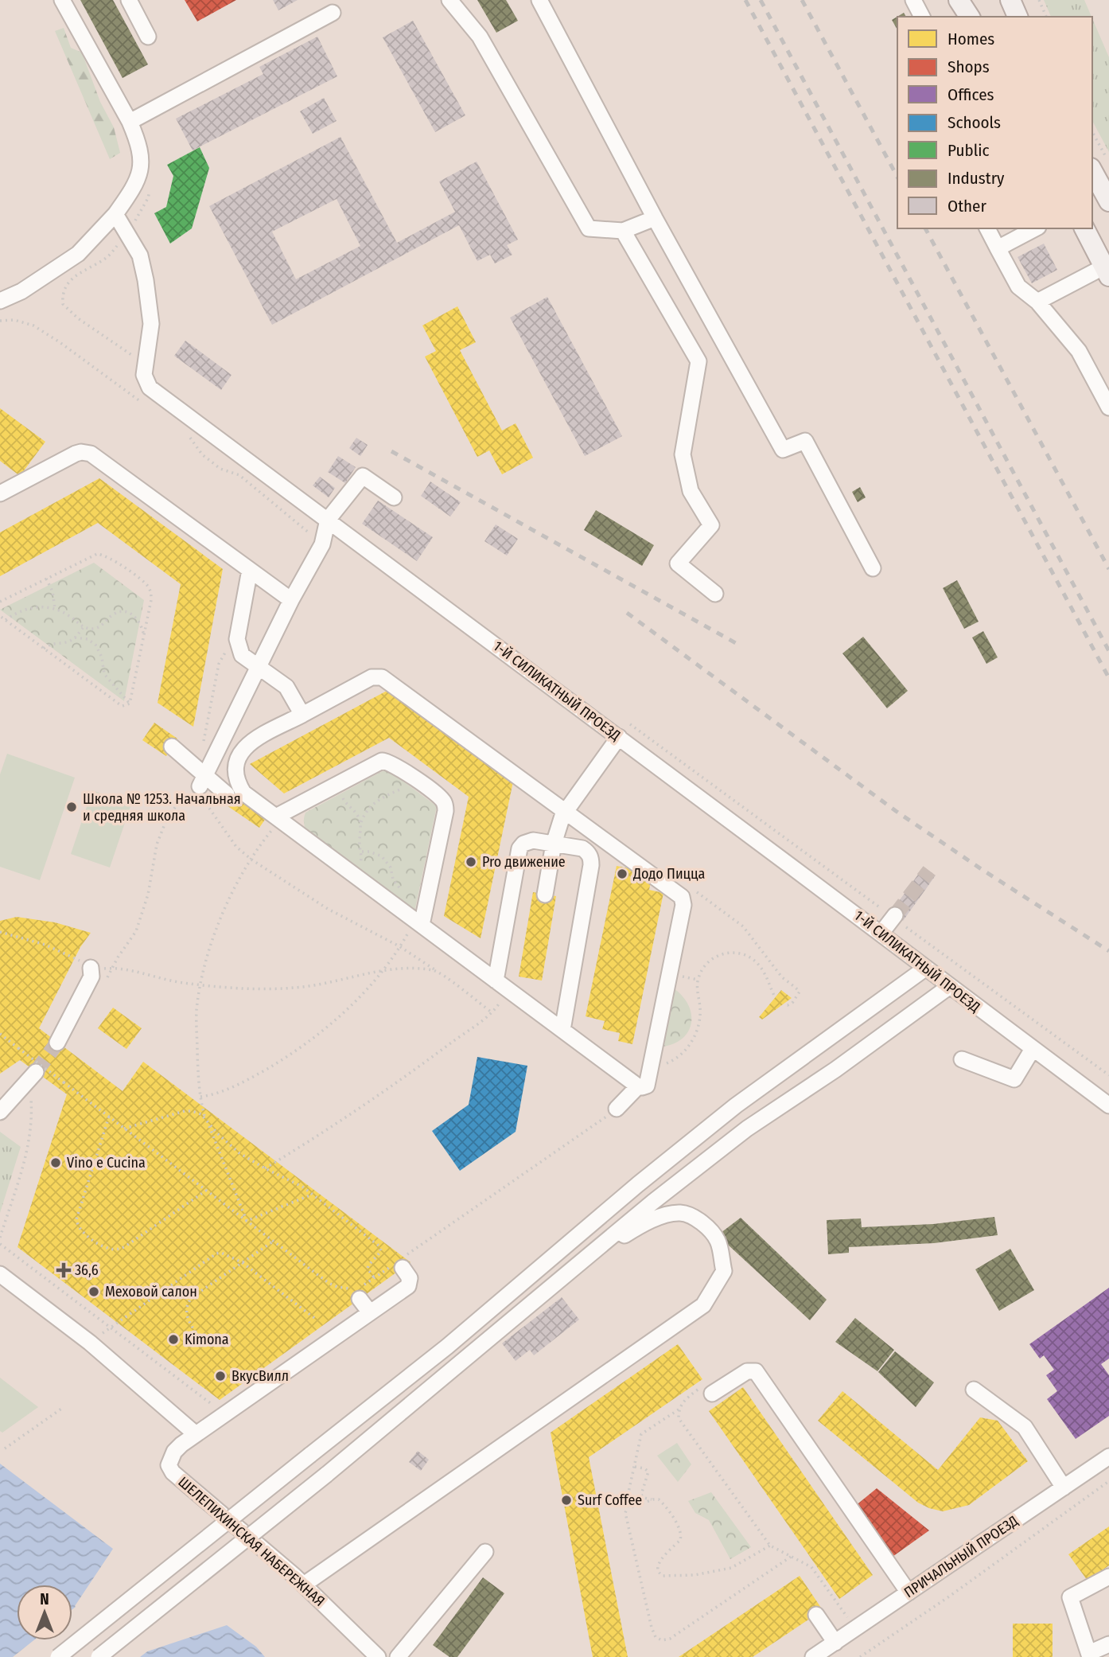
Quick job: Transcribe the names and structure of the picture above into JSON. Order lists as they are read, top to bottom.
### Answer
{
  "streets": {
    "street": ["1-Й СИЛИКАТНЫЙ ПРОЕЗД", "ШЕЛЕПИХИНСКАЯ НАБЕРЕЖНАЯ", "ПРИЧАЛЬНЫЙ ПРОЕЗД"]
  },
  "places": {
    "other": [
      "Школа № 1253. Начальная и средняя школа",
      "Pro движение",
      "Додо Пицца",
      "Vino e Cucina",
      "Меховой салон",
      "Kimona",
      "ВкусВилл",
      "Surf Coffee"
    ],
    "health": ["36,6"]
  },
  "legend": [
    "Homes",
    "Shops",
    "Offices",
    "Schools",
    "Public",
    "Industry",
    "Other"
  ],
  "north": "top"
}
